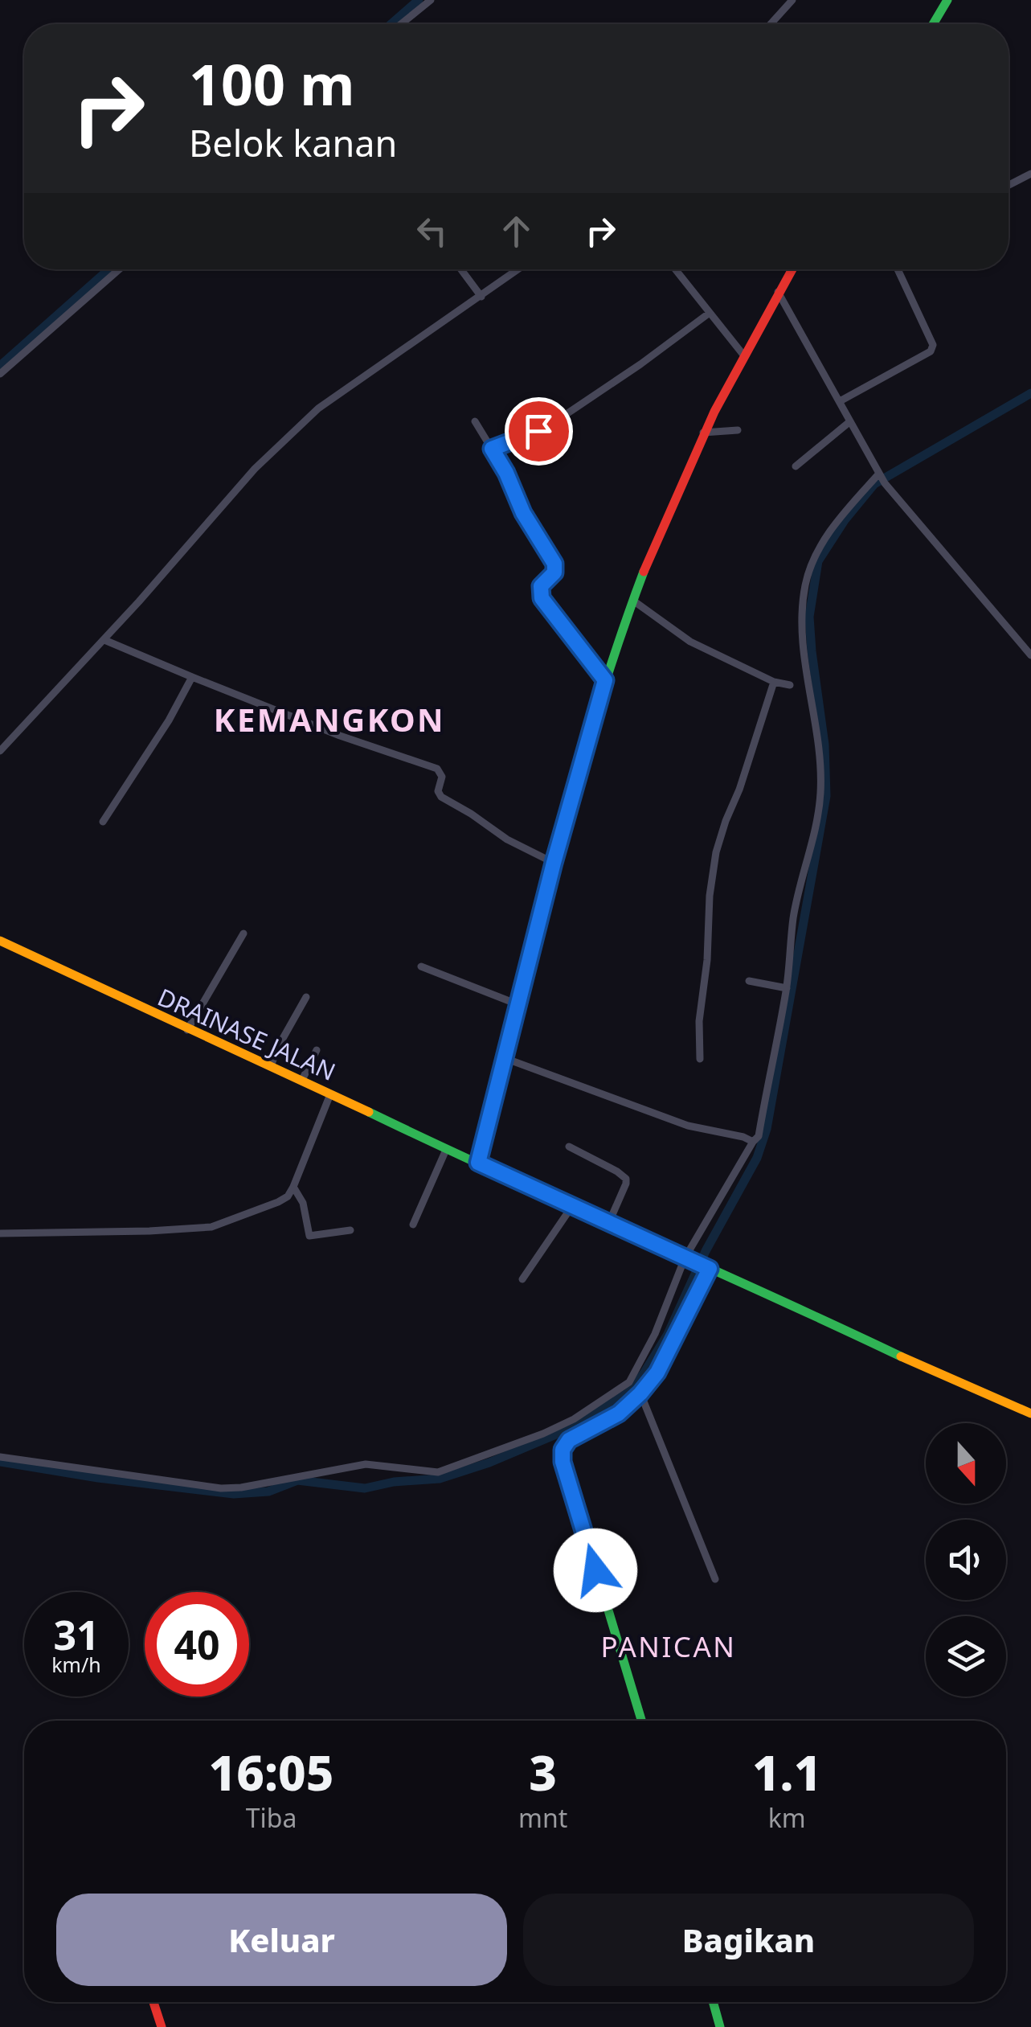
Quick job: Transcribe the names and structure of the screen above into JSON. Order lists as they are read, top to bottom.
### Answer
{
  "streets": {
    "main road": ["DRAINASE JALAN"]
  },
  "districts": ["KEMANGKON", "PANICAN"],
  "north": "bottom",
  "page": {
    "turn": ["100 m", "Belok kanan"],
    "speed": "31 km/h",
    "limit": "40",
    "eta": [
      "16:05",
      "Tiba",
      "3",
      "mnt",
      "1.1",
      "km"
    ],
    "buttons": ["Keluar", "Bagikan"]
  }
}
